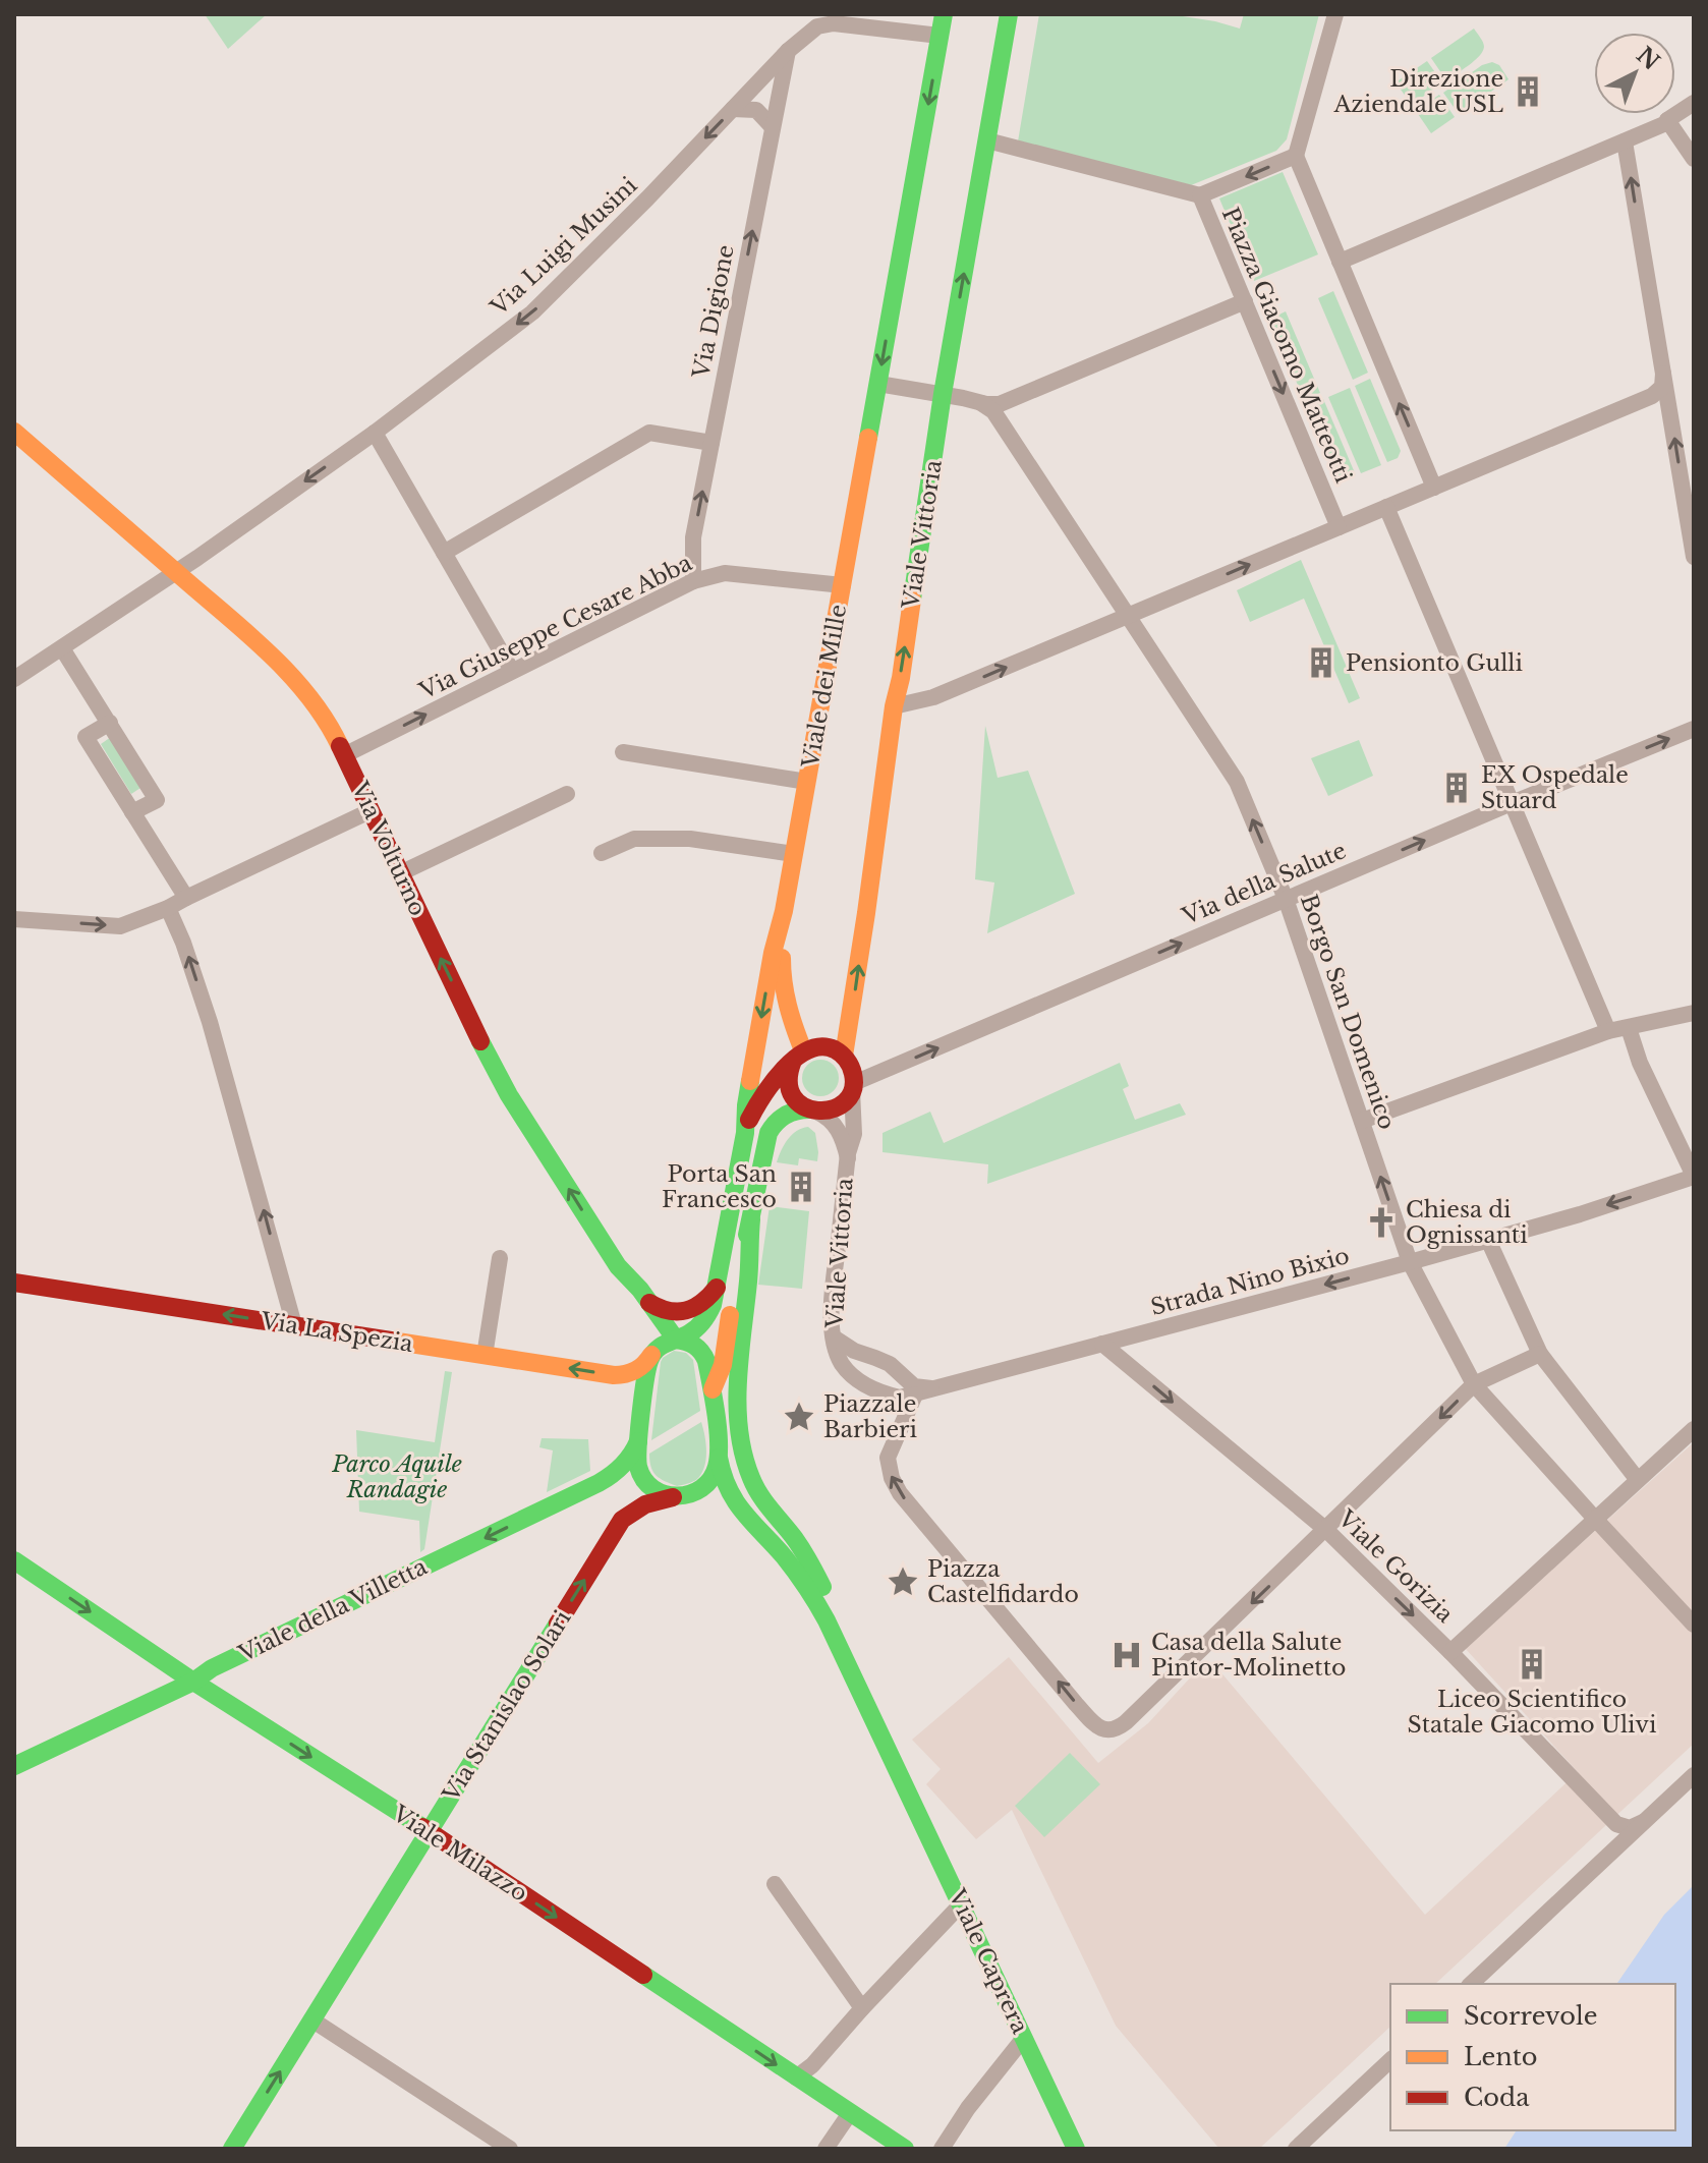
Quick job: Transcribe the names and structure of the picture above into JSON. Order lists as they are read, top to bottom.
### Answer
{
  "streets": {
    "main road": [
      "Viale Vittoria",
      "Viale dei Mille",
      "Via Volturno",
      "Via La Spezia",
      "Viale della Villetta",
      "Via Stanislao Solari",
      "Viale Milazzo",
      "Viale Caprera"
    ],
    "street": [
      "Via Luigi Musini",
      "Via Digione",
      "Piazza Giacomo Matteotti",
      "Via Giuseppe Cesare Abba",
      "Via della Salute",
      "Borgo San Domenico",
      "Strada Nino Bixio",
      "Viale Gorizia"
    ]
  },
  "crossings": [
    ["Via Luigi Musini", "Via Digione"],
    ["Via Luigi Musini", "Viale dei Mille"],
    ["Via Luigi Musini", "Via Volturno"],
    ["Via Digione", "Via Giuseppe Cesare Abba"],
    ["Viale Vittoria", "Via della Salute"],
    ["Viale Vittoria", "Strada Nino Bixio"],
    ["Via Giuseppe Cesare Abba", "Viale dei Mille"],
    ["Via Giuseppe Cesare Abba", "Via Volturno"],
    ["Viale dei Mille", "Via Volturno"],
    ["Via della Salute", "Borgo San Domenico"],
    ["Borgo San Domenico", "Strada Nino Bixio"],
    ["Strada Nino Bixio", "Viale Gorizia"],
    ["Viale della Villetta", "Viale Milazzo"],
    ["Via Stanislao Solari", "Viale Milazzo"]
  ],
  "one_way": [
    "Via Luigi Musini",
    "Via Digione",
    "Viale Vittoria",
    "Viale dei Mille",
    "Via Volturno",
    "Via della Salute",
    "Strada Nino Bixio",
    "Via La Spezia",
    "Viale Gorizia",
    "Viale della Villetta",
    "Via Stanislao Solari",
    "Viale Milazzo"
  ],
  "parks": ["Parco Aquile Randagie"],
  "places": {
    "building": [
      "Direzione Aziendale USL",
      "Pensionto Gulli",
      "EX Ospedale Stuard",
      "Porta San Francesco",
      "Liceo Scientifico Statale Giacomo Ulivi"
    ],
    "church": ["Chiesa di Ognissanti"],
    "place": ["Piazzale Barbieri", "Piazza Castelfidardo"],
    "hospital": ["Casa della Salute Pintor-Molinetto"]
  },
  "legend": ["Scorrevole", "Lento", "Coda"],
  "north": "top right"
}
